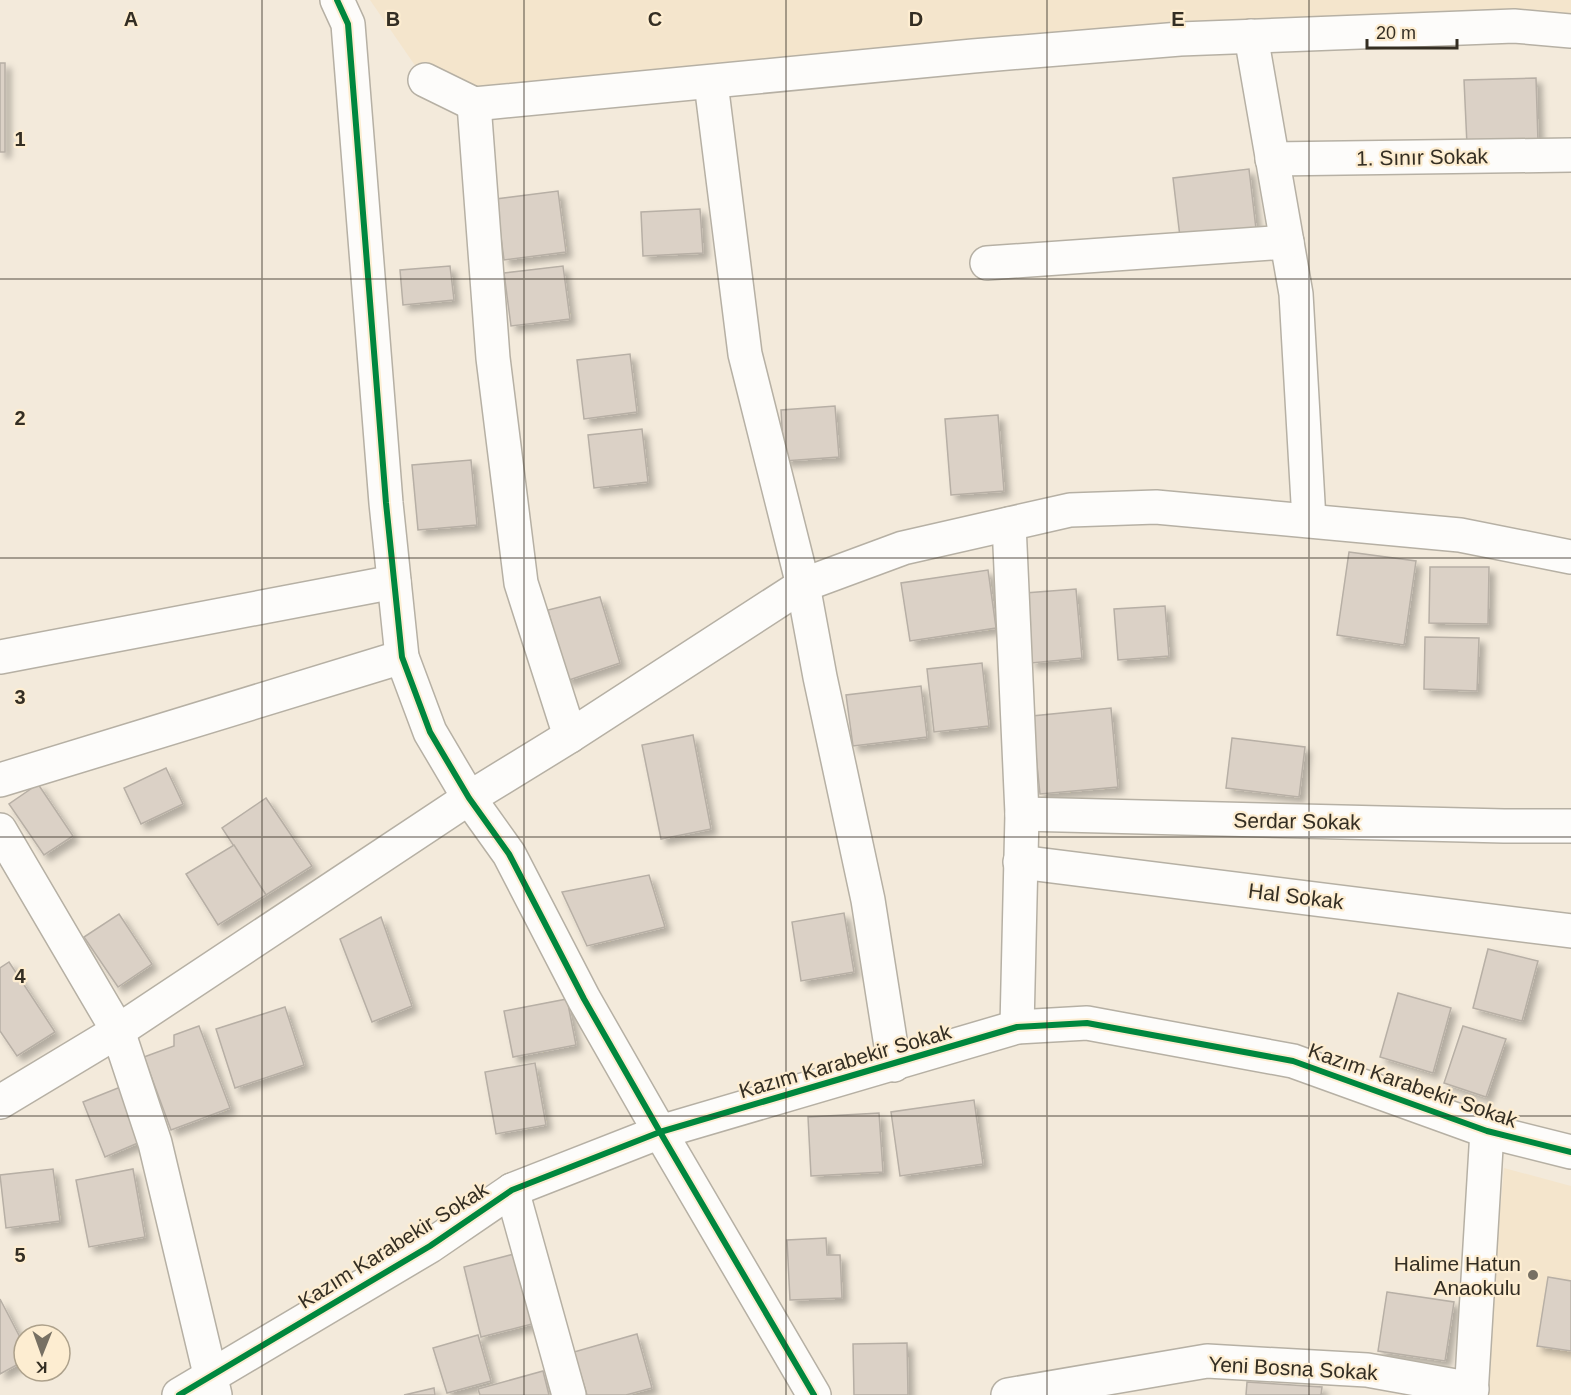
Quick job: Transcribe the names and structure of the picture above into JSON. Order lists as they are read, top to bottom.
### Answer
{
  "streets": {
    "street": [
      "1. Sınır Sokak",
      "Serdar Sokak",
      "Hal Sokak",
      "Kazım Karabekir Sokak",
      "Yeni Bosna Sokak"
    ]
  },
  "places": ["Halime Hatun Anaokulu"],
  "scale_bar": "20 m",
  "north": "bottom",
  "grid": {
    "columns": [
      "A",
      "B",
      "C",
      "D",
      "E"
    ],
    "rows": [
      "1",
      "2",
      "3",
      "4",
      "5"
    ]
  }
}
